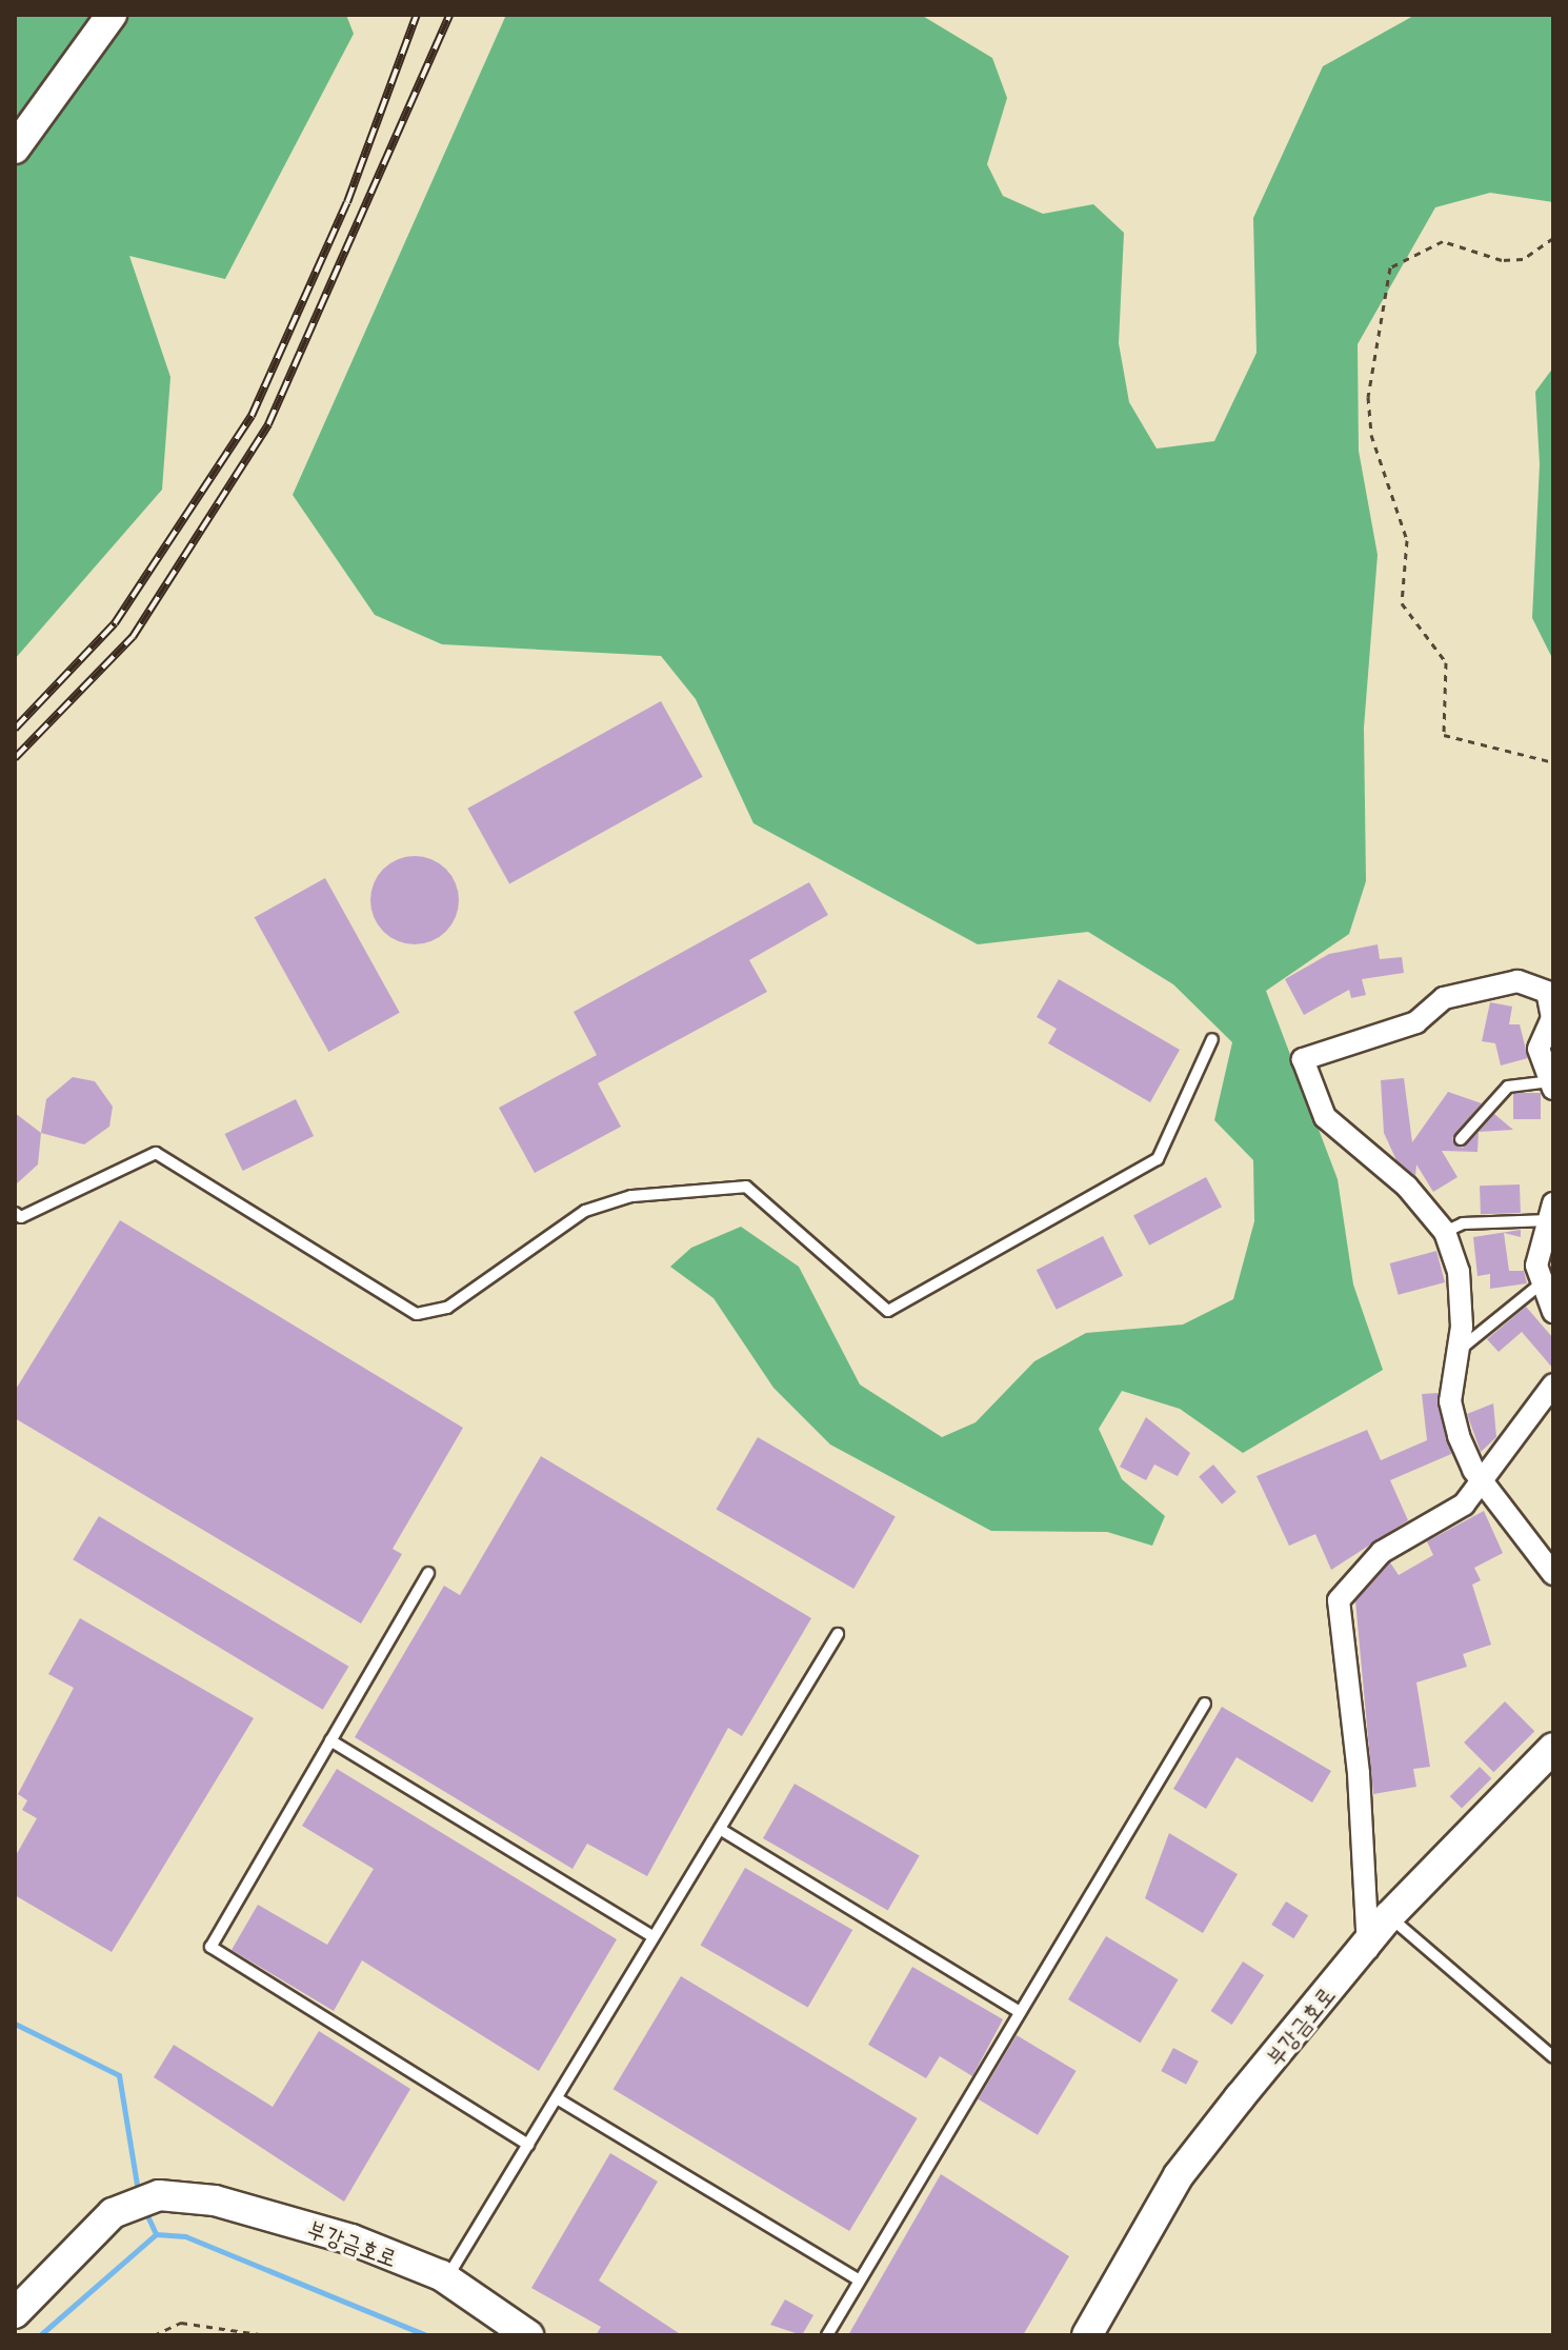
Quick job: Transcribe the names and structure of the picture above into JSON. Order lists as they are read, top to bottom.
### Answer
{
  "streets": {
    "street": ["부강금호로"]
  }
}
